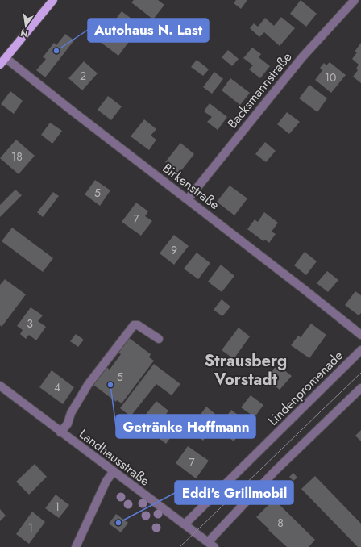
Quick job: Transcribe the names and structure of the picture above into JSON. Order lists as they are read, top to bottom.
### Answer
{
  "streets": {
    "street": [
      "Backsmannstraße",
      "Birkenstraße",
      "Lindenpromenade",
      "Landhausstraße"
    ]
  },
  "crossings": [
    ["Backsmannstraße", "Birkenstraße"],
    ["Lindenpromenade", "Landhausstraße"]
  ],
  "districts": ["Strausberg Vorstadt"],
  "places": ["Autohaus N. Last", "Getränke Hoffmann", "Eddi's Grillmobil"],
  "house_numbers": [
    "2",
    "10",
    "18",
    "5",
    "7",
    "9",
    "3",
    "5",
    "4",
    "7",
    "1",
    "8",
    "1"
  ],
  "north": "bottom"
}
